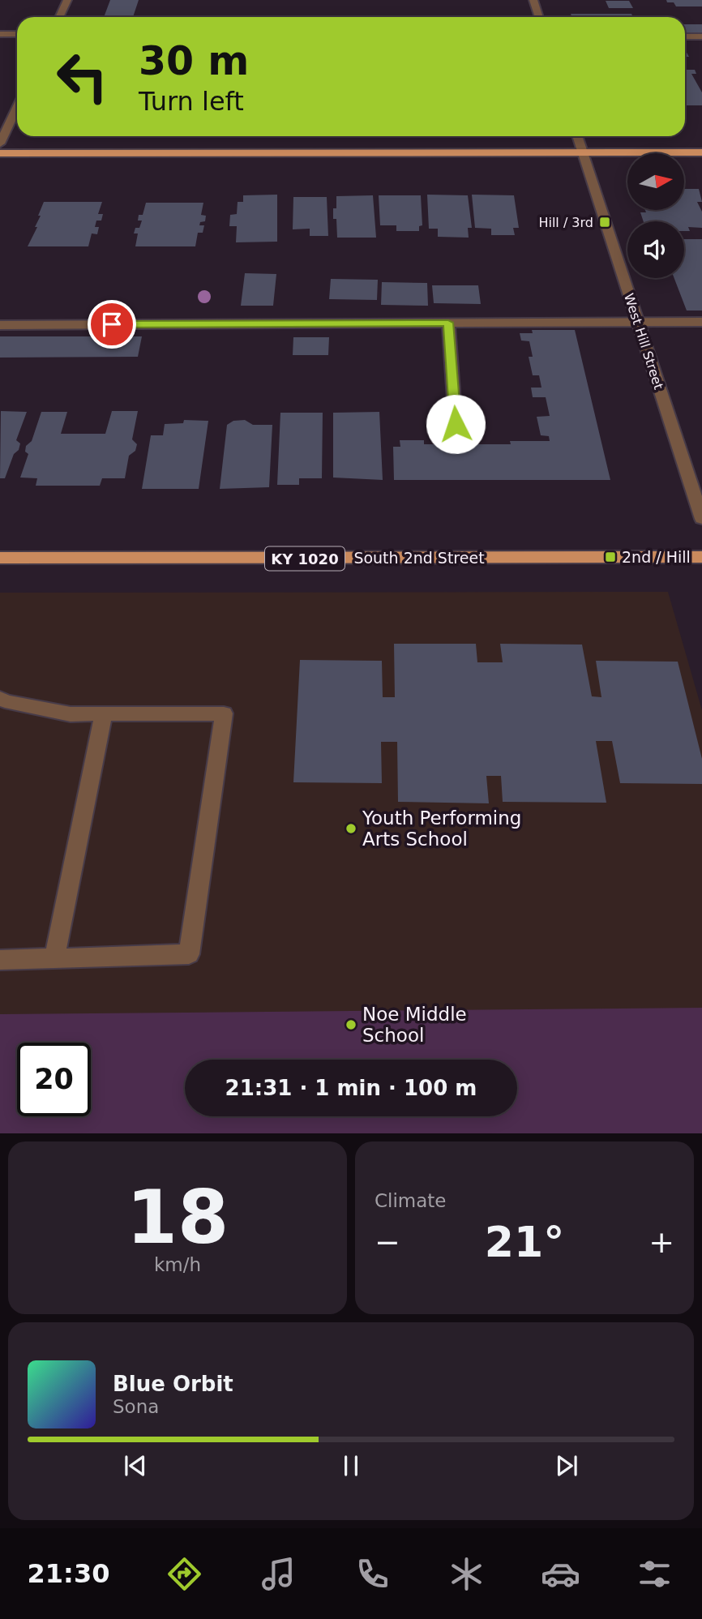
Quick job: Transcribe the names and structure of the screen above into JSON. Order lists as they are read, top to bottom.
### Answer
{
  "streets": {
    "main road": ["South 2nd Street", "KY 1020"],
    "street": ["West Hill Street"]
  },
  "places": {
    "transit": ["Hill / 3rd", "2nd / Hill"],
    "other": ["Youth Performing Arts School", "Noe Middle School"]
  },
  "north": "right",
  "page": {
    "turn": ["30 m", "Turn left"],
    "limit": "20",
    "trip": "21:31 · 1 min · 100 m",
    "tile": [
      ["18", "km/h"],
      "Climate"
    ],
    "heat": ["−", "21°", "+"],
    "song": ["Blue Orbit", "Sona"],
    "tabs": "21:30"
  }
}
